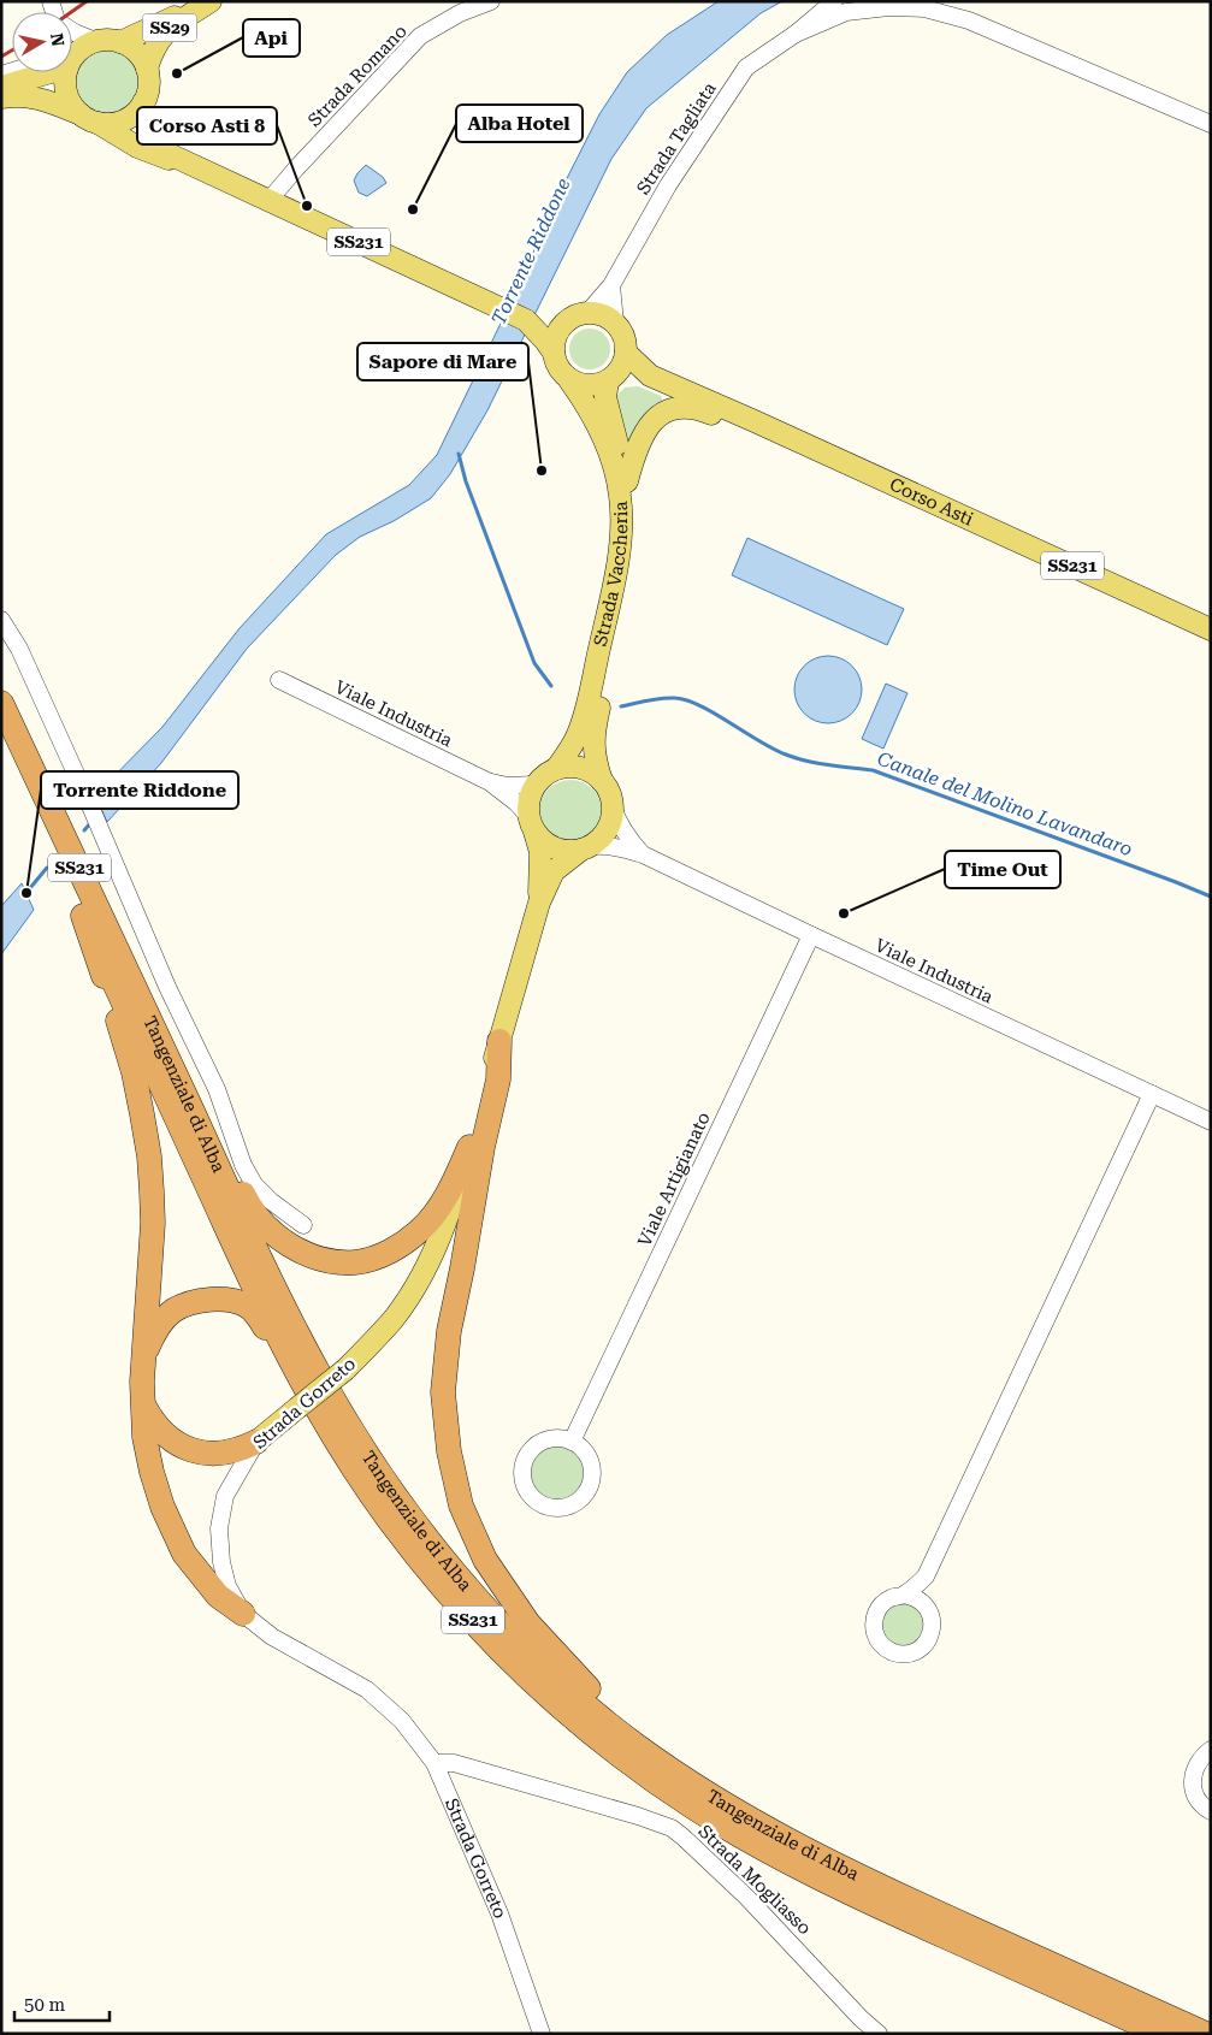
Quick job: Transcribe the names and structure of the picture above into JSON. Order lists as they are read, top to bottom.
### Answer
{
  "streets": {
    "highway": ["SS231", "Tangenziale di Alba"],
    "main road": [
      "SS29",
      "Corso Asti",
      "Strada Vaccheria",
      "Strada Gorreto"
    ],
    "street": [
      "Strada Romano",
      "Strada Tagliata",
      "Viale Industria",
      "Viale Artigianato",
      "Strada Mogliasso"
    ]
  },
  "crossings": [
    ["SS29", "SS231"],
    ["Strada Romano", "SS231"],
    ["Strada Tagliata", "SS231"],
    ["Strada Tagliata", "Strada Vaccheria"],
    ["SS231", "Corso Asti"],
    ["SS231", "Strada Vaccheria"],
    ["Strada Vaccheria", "Viale Industria"],
    ["Strada Vaccheria", "Strada Gorreto"],
    ["Viale Industria", "Viale Artigianato"],
    ["Viale Industria", "Strada Gorreto"],
    ["Strada Gorreto", "Strada Mogliasso"]
  ],
  "water": ["Torrente Riddone", "Canale del Molino Lavandaro"],
  "places": [
    "Api",
    "Corso Asti 8",
    "Alba Hotel",
    "Sapore di Mare",
    "Torrente Riddone",
    "Time Out"
  ],
  "scale_bar": "50 m",
  "north": "right"
}
